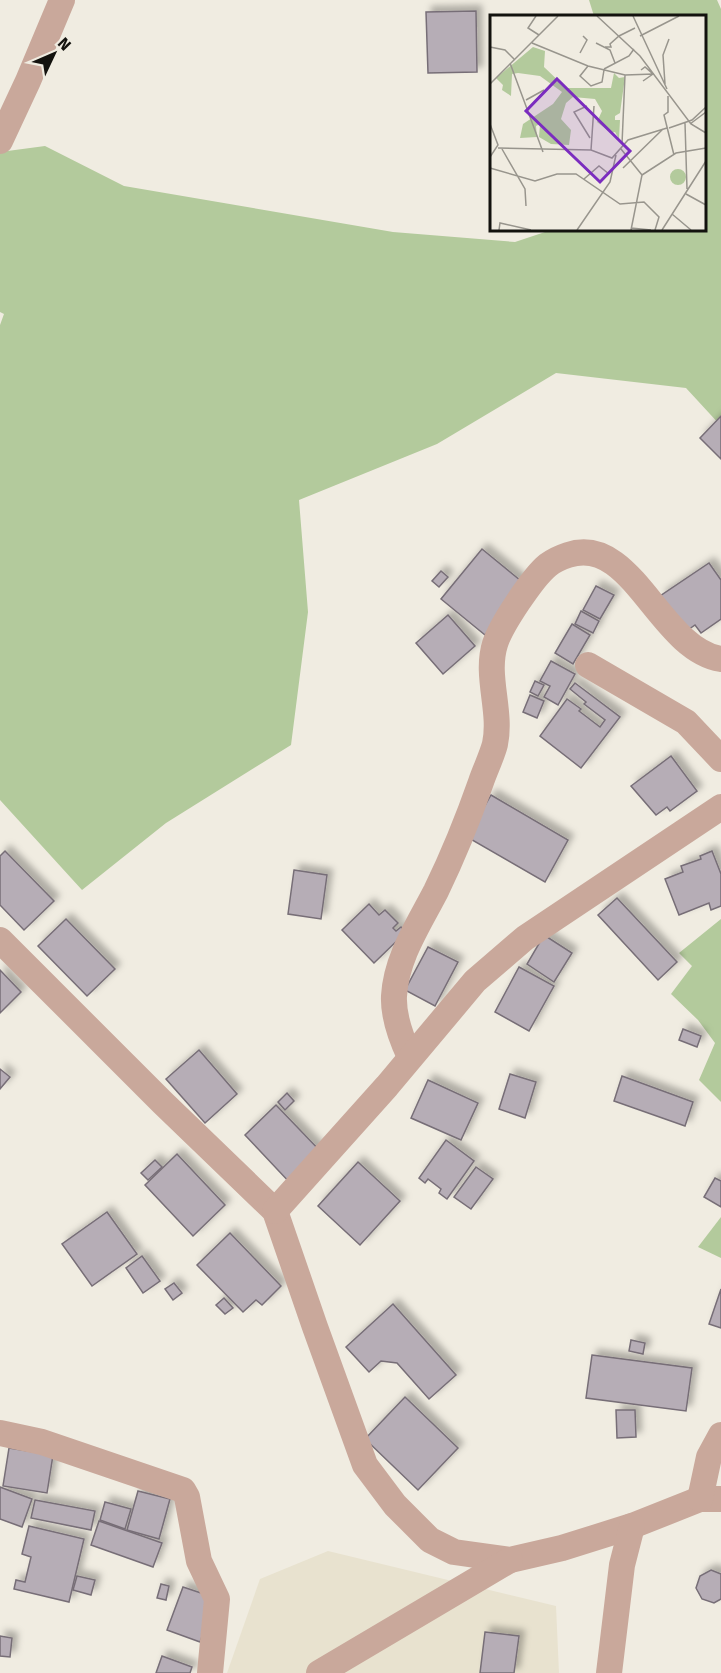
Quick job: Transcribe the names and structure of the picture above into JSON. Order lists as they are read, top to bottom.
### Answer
{
  "north": "top right"
}
